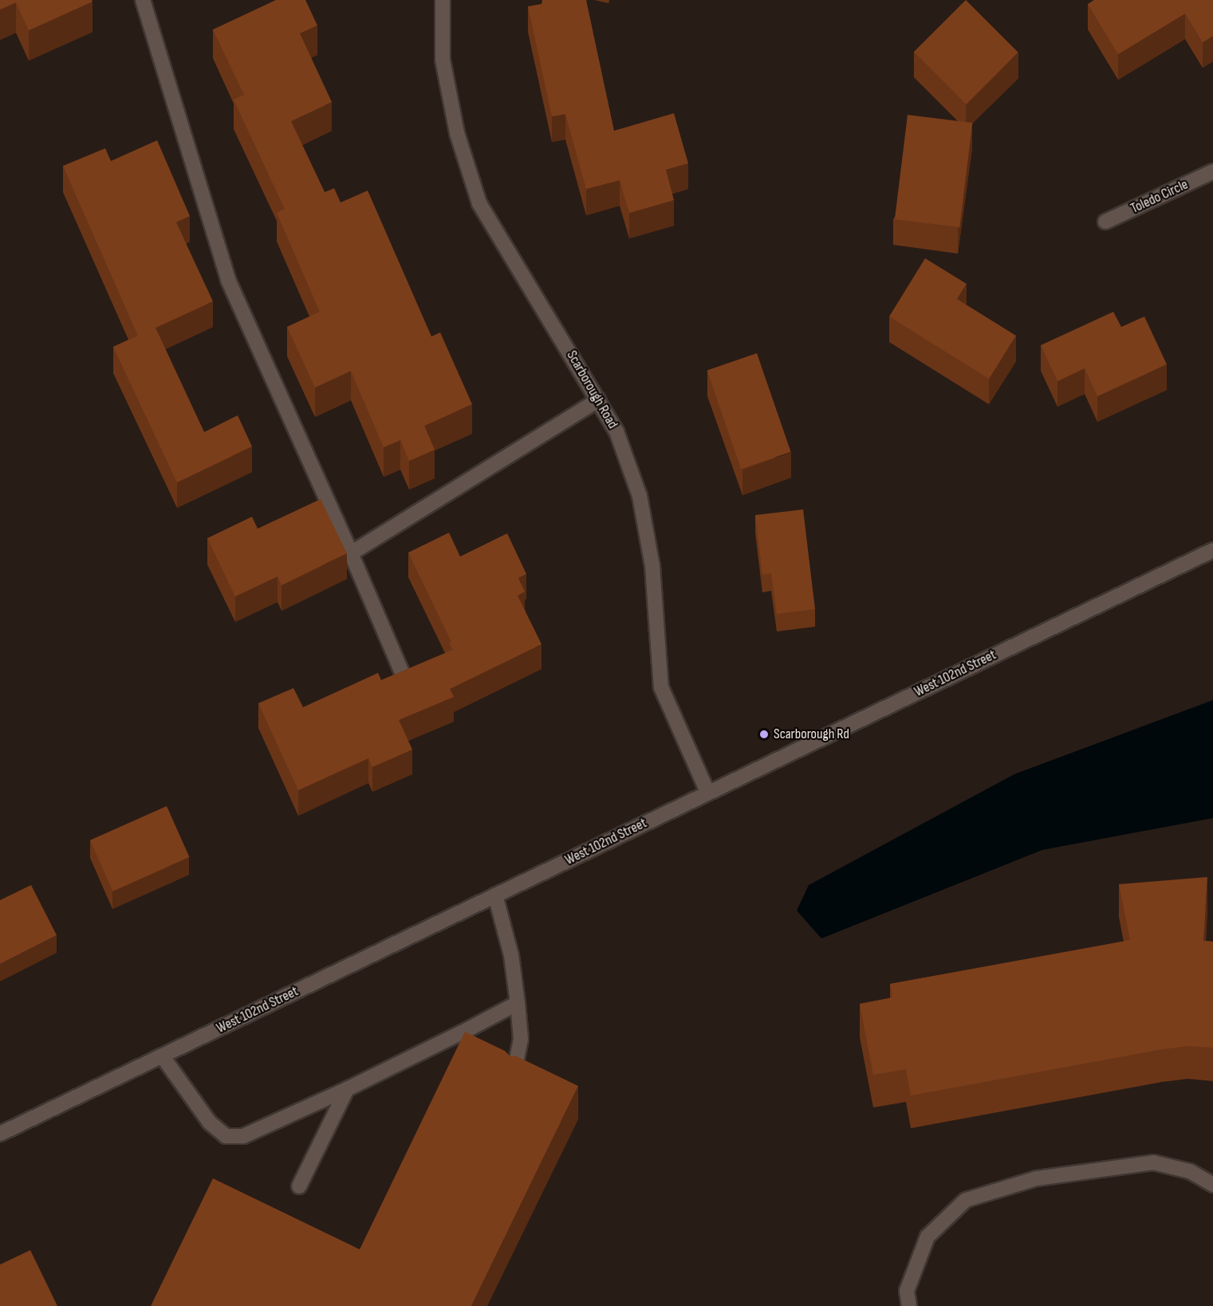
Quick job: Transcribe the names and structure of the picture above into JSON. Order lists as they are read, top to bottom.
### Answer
{
  "streets": {
    "street": ["Toledo Circle", "Scarborough Road", "West 102nd Street"]
  },
  "crossings": [
    ["Scarborough Road", "West 102nd Street"]
  ],
  "places": ["Scarborough Rd"]
}
